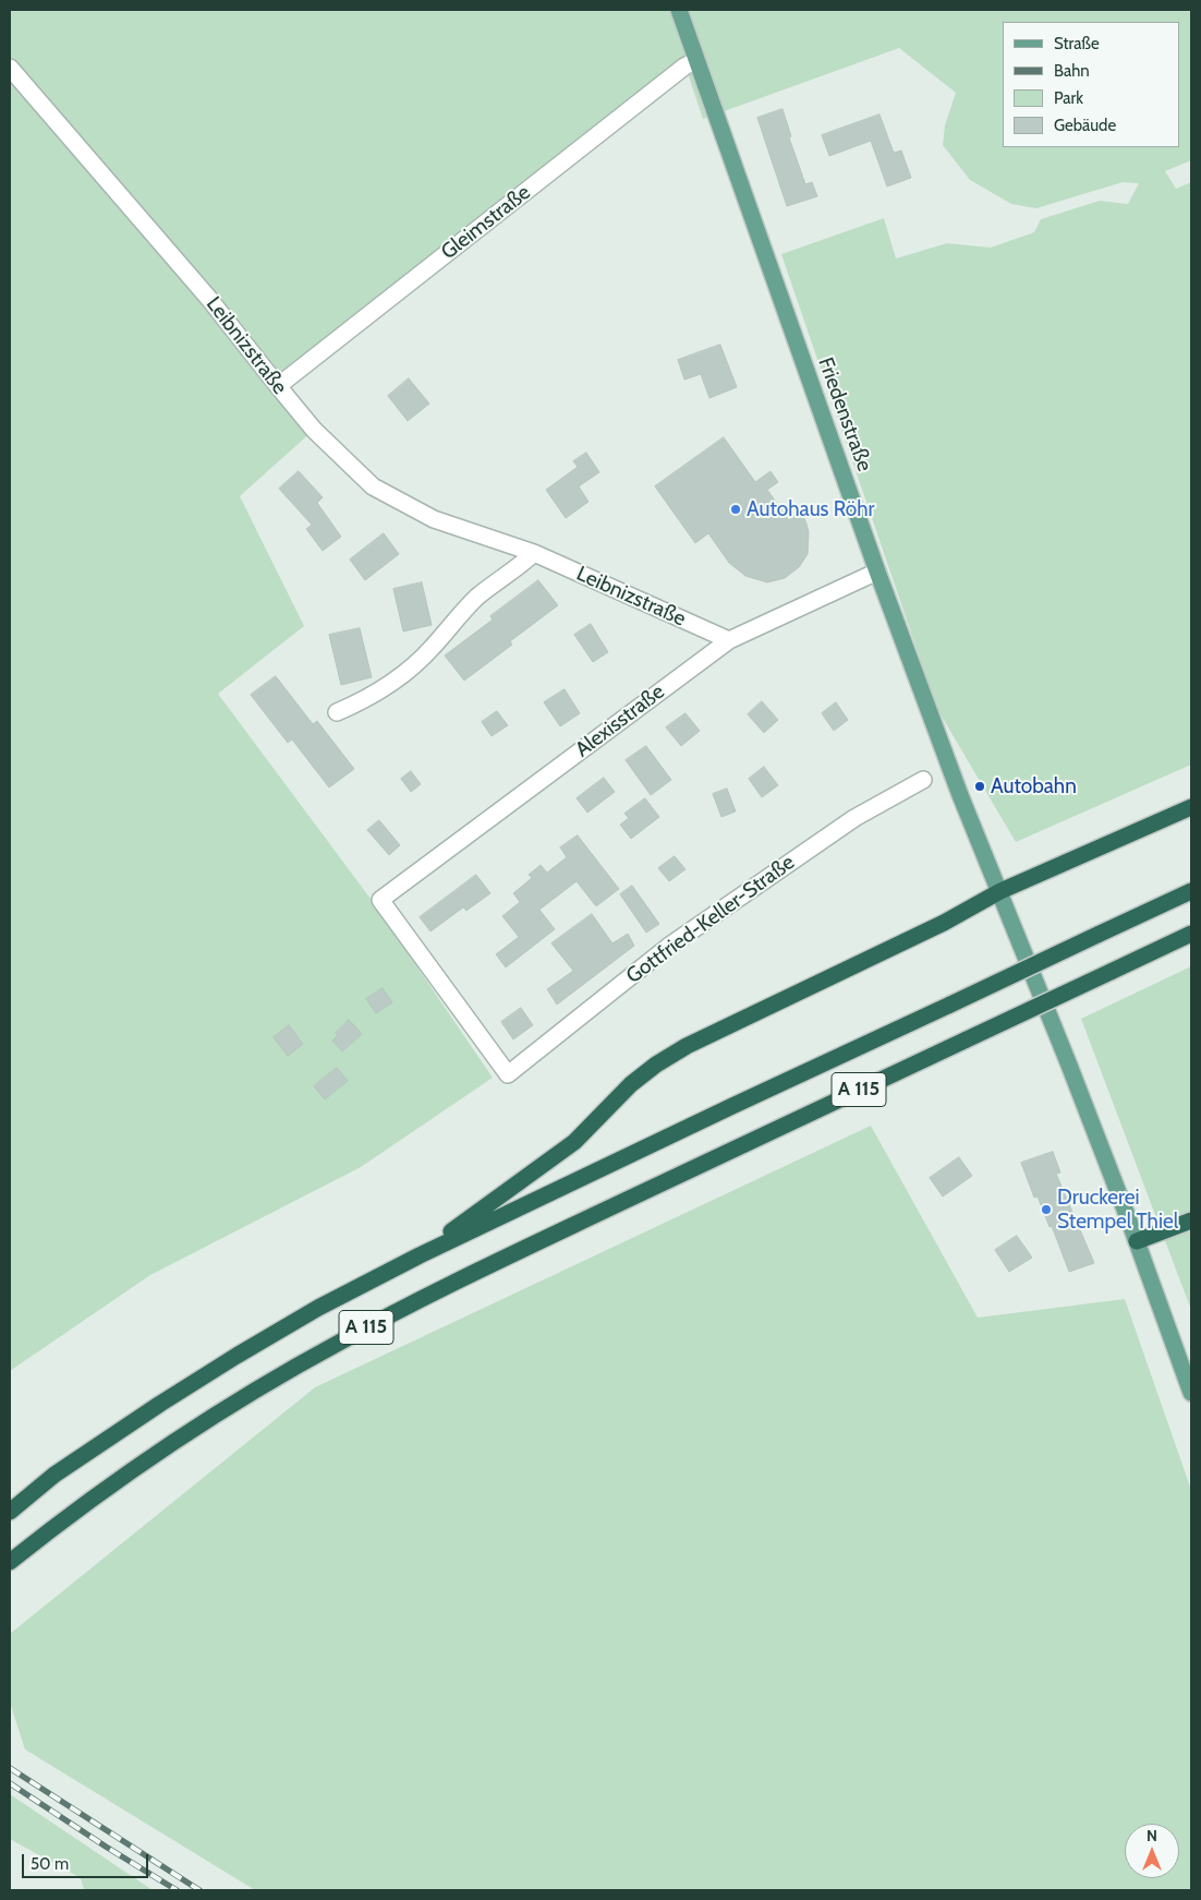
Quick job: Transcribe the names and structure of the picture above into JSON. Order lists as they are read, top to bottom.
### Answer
{
  "streets": {
    "highway": ["A 115"],
    "main road": ["Friedenstraße"],
    "street": [
      "Gleimstraße",
      "Leibnizstraße",
      "Alexisstraße",
      "Gottfried-Keller-Straße"
    ]
  },
  "crossings": [
    ["Gleimstraße", "Leibnizstraße"],
    ["Gleimstraße", "Friedenstraße"],
    ["Leibnizstraße", "Alexisstraße"],
    ["Friedenstraße", "Alexisstraße"],
    ["Alexisstraße", "Gottfried-Keller-Straße"]
  ],
  "places": ["Autohaus Röhr", "Autobahn", "Druckerei Stempel Thiel"],
  "legend": [
    "Straße",
    "Bahn",
    "Park",
    "Gebäude"
  ],
  "scale_bar": "50 m",
  "north": "top"
}
